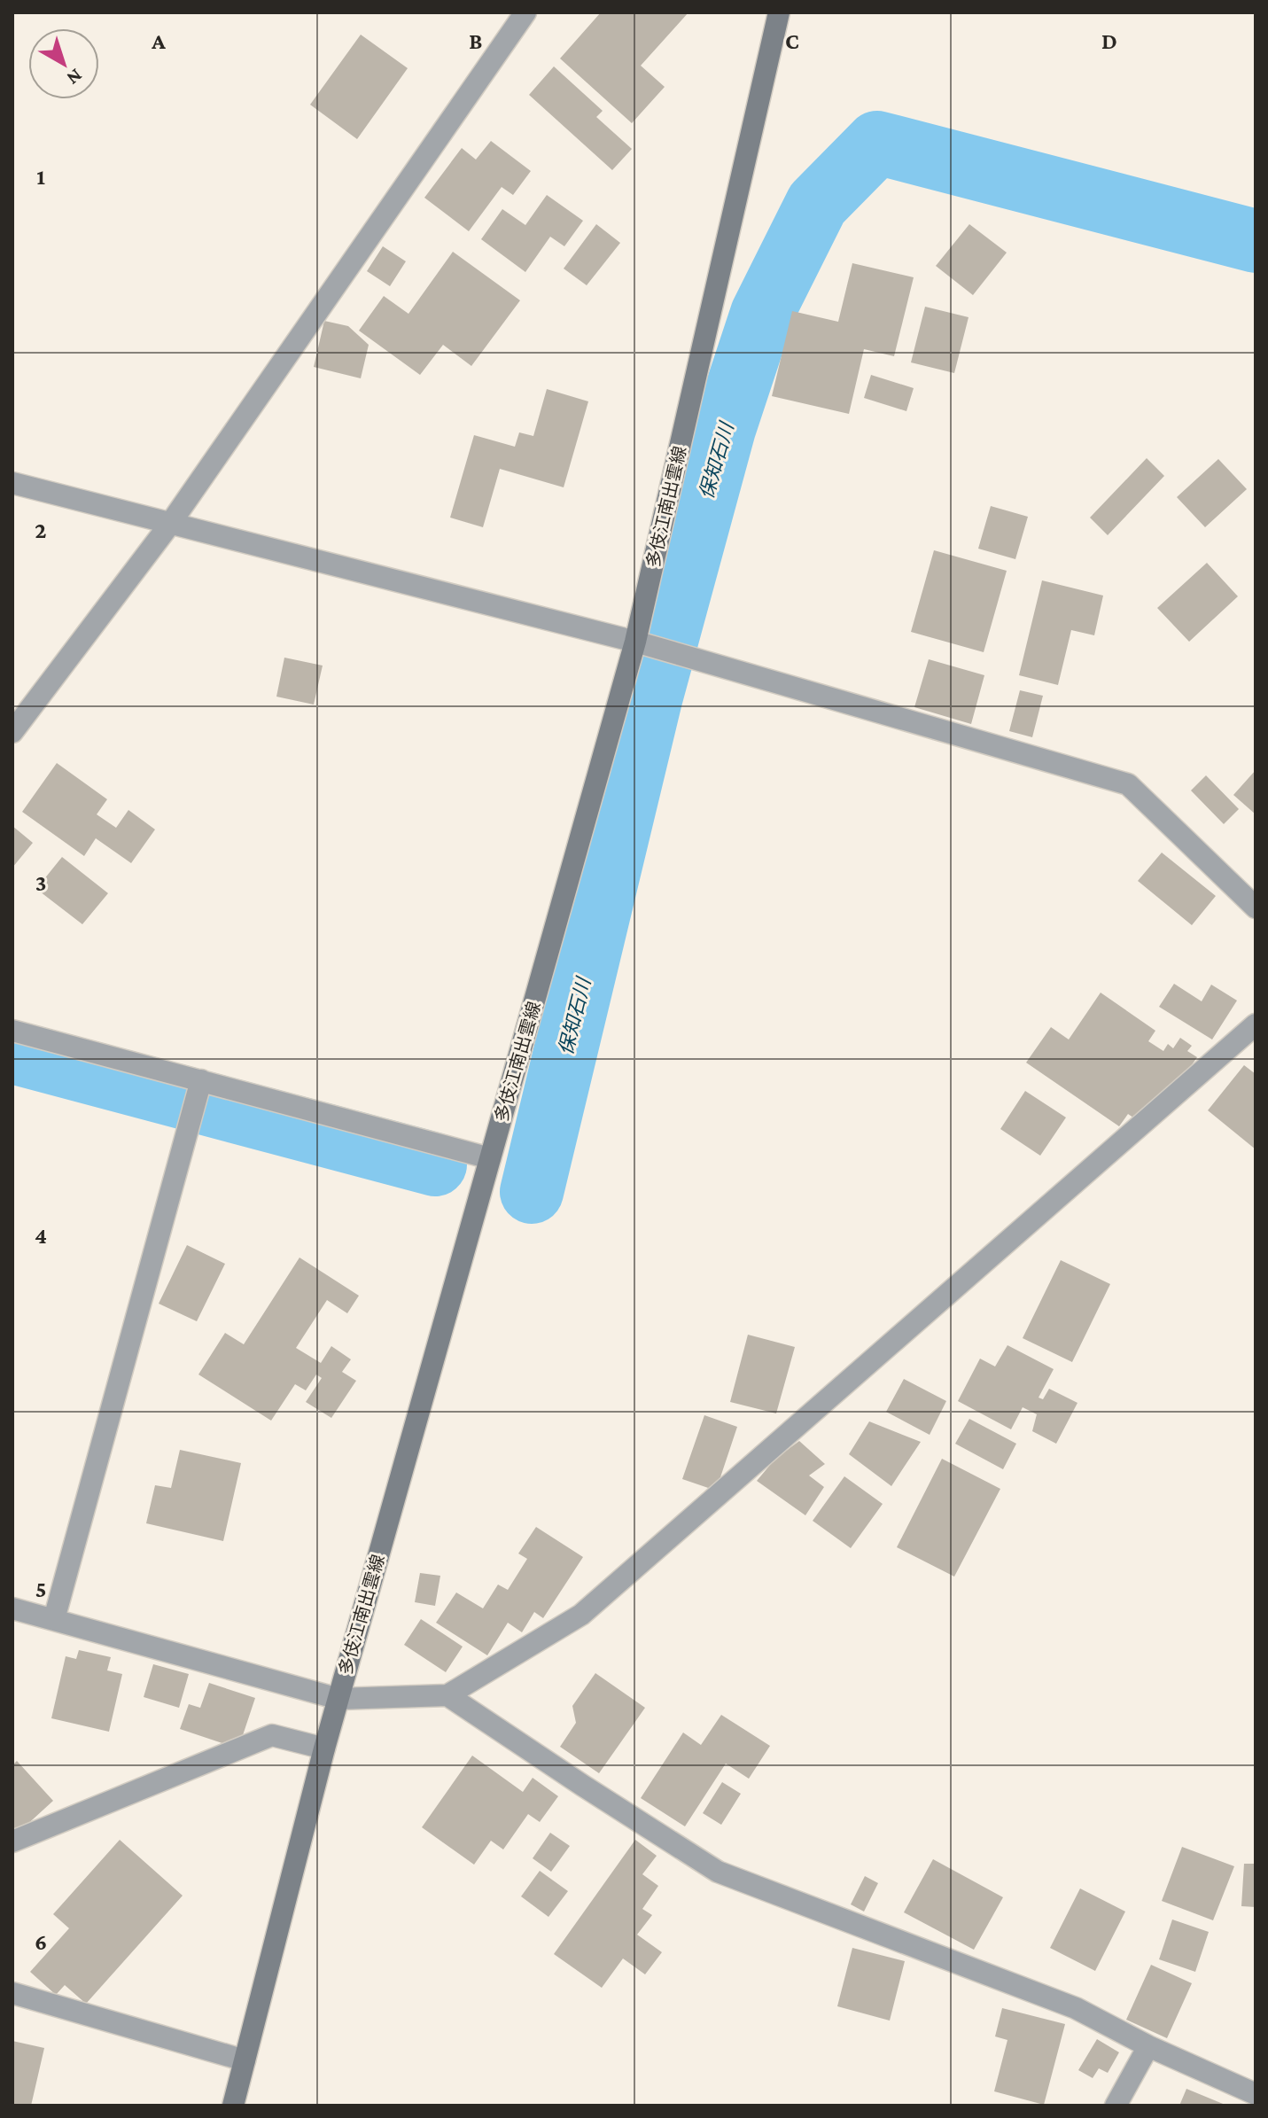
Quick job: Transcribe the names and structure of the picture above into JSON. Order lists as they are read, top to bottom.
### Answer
{
  "streets": {
    "main road": ["多伎江南出雲線"]
  },
  "water": ["保知石川"],
  "north": "bottom right",
  "grid": {
    "columns": [
      "A",
      "B",
      "C",
      "D"
    ],
    "rows": [
      "1",
      "2",
      "3",
      "4",
      "5",
      "6"
    ]
  }
}
